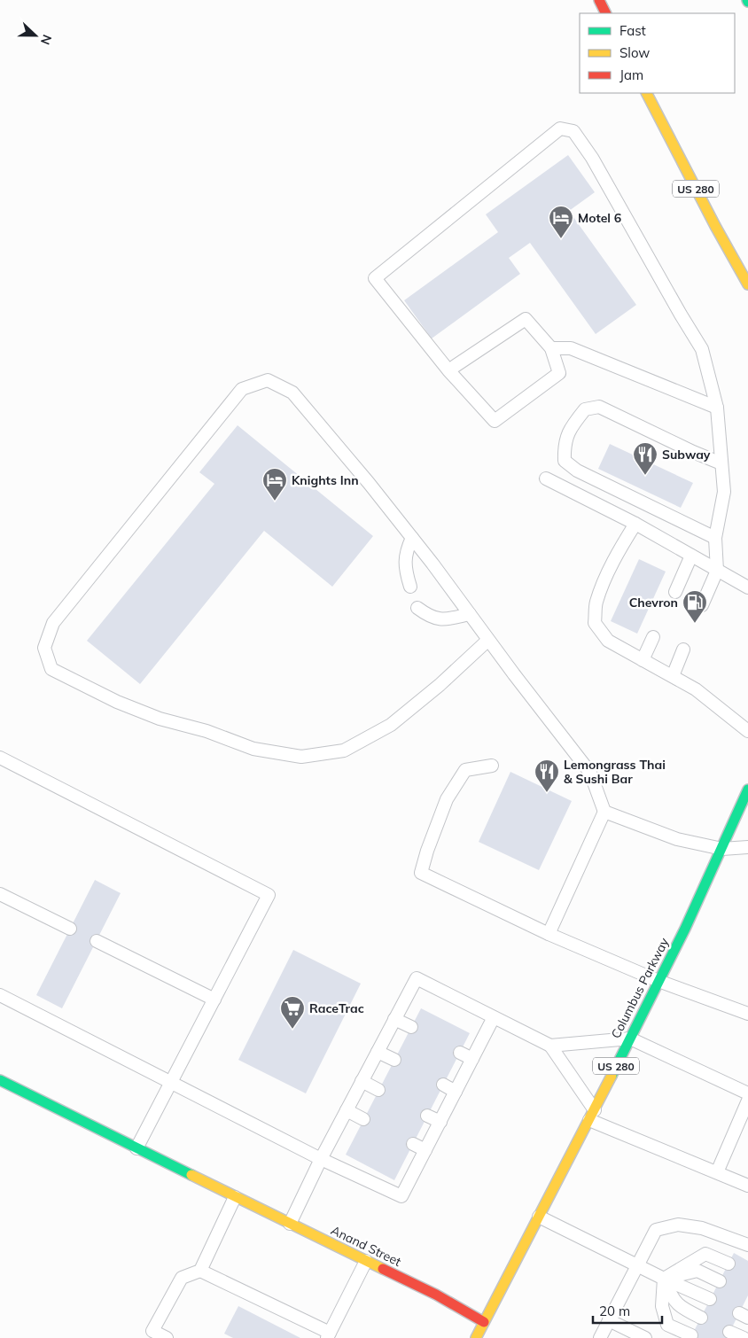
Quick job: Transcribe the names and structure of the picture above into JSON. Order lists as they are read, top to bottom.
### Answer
{
  "streets": {
    "main road": ["US 280", "Columbus Parkway", "Anand Street"]
  },
  "crossings": [
    ["Columbus Parkway", "Anand Street"]
  ],
  "places": {
    "hotel": ["Motel 6", "Knights Inn"],
    "restaurant": ["Subway", "Lemongrass Thai & Sushi Bar"],
    "fuel station": ["Chevron"],
    "supermarket": ["RaceTrac"]
  },
  "legend": ["Fast", "Slow", "Jam"],
  "scale_bar": "20 m",
  "north": "right"
}
